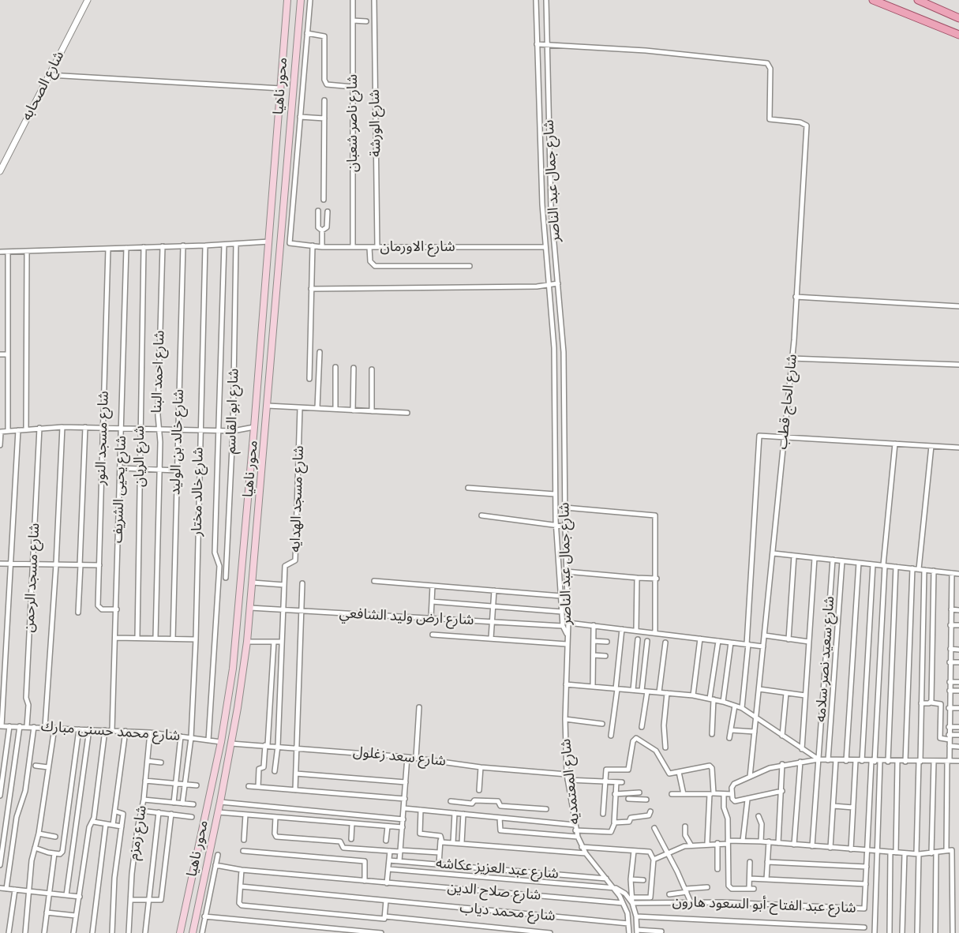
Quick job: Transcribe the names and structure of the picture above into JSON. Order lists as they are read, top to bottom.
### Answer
{
  "streets": {
    "main road": ["محور ناهيا"],
    "street": [
      "شارع الصحابه",
      "شارع ناصر شعبان",
      "شارع الورشة",
      "شارع جمال عبد الناصر",
      "شارع الاورمان",
      "شارع احمد البنا",
      "شارع الحاج قطب",
      "شارع ابو القاسم",
      "شارع مسجد النور",
      "شارع خالد بن الوليد",
      "شارع الريان",
      "شارع يحيى الشريف",
      "شارع خالد مختار",
      "شارع مسجد الهدايه",
      "شارع مسجد الرحمن",
      "شارع ارض وليد الشافعي",
      "شارع سعيد نصر سلامه",
      "شارع محمد حسنى مبارك",
      "شارع سعد زغلول",
      "شارع المعتمديه",
      "شارع زمزم",
      "شارع عبد العزيز عكاشه",
      "شارع صلاح الدين",
      "شارع عبد الفتاح أبو السعود هارون",
      "شارع محمد دياب"
    ]
  },
  "crossings": [
    ["محور ناهيا", "شارع ارض وليد الشافعي"],
    ["محور ناهيا", "شارع محمد حسنى مبارك"],
    ["محور ناهيا", "شارع سعد زغلول"],
    ["شارع ناصر شعبان", "شارع الاورمان"],
    ["شارع الورشة", "شارع الاورمان"],
    ["شارع جمال عبد الناصر", "شارع الاورمان"],
    ["شارع جمال عبد الناصر", "شارع الحاج قطب"],
    ["شارع جمال عبد الناصر", "شارع ارض وليد الشافعي"],
    ["شارع جمال عبد الناصر", "شارع المعتمديه"],
    ["شارع مسجد النور", "شارع يحيى الشريف"],
    ["شارع يحيى الشريف", "شارع محمد حسنى مبارك"],
    ["شارع خالد مختار", "شارع محمد حسنى مبارك"],
    ["شارع مسجد الهدايه", "شارع ارض وليد الشافعي"],
    ["شارع مسجد الهدايه", "شارع سعد زغلول"],
    ["شارع مسجد الرحمن", "شارع محمد حسنى مبارك"],
    ["شارع محمد حسنى مبارك", "شارع زمزم"],
    ["شارع سعد زغلول", "شارع المعتمديه"],
    ["شارع المعتمديه", "شارع عبد العزيز عكاشه"],
    ["شارع المعتمديه", "شارع صلاح الدين"],
    ["شارع المعتمديه", "شارع عبد الفتاح أبو السعود هارون"],
    ["شارع المعتمديه", "شارع محمد دياب"]
  ]
}
